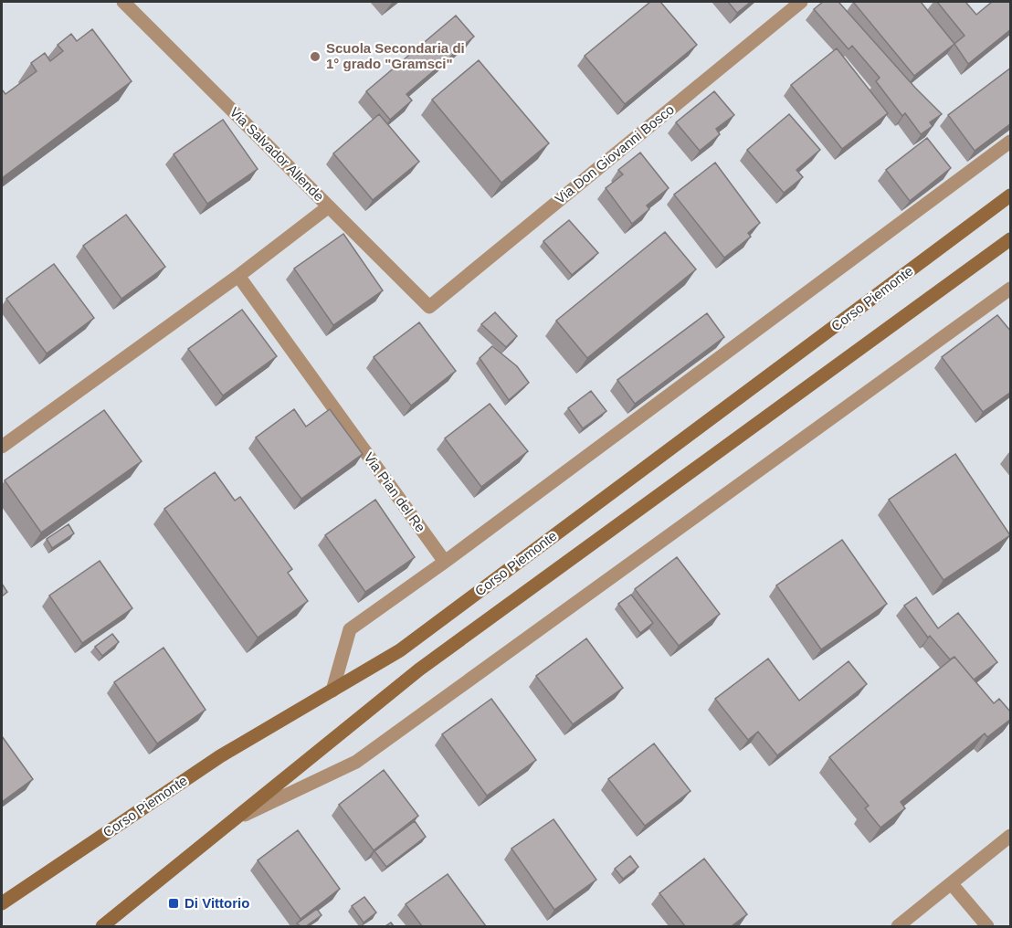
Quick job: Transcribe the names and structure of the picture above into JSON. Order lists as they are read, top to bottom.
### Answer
{
  "streets": {
    "main road": ["Corso Piemonte"],
    "street": ["Via Salvador Allende", "Via Don Giovanni Bosco", "Via Pian del Re"]
  },
  "crossings": [
    ["Via Salvador Allende", "Via Don Giovanni Bosco"]
  ],
  "places": {
    "other": ["Scuola Secondaria di 1° grado \"Gramsci\""],
    "transit": ["Di Vittorio"]
  }
}
